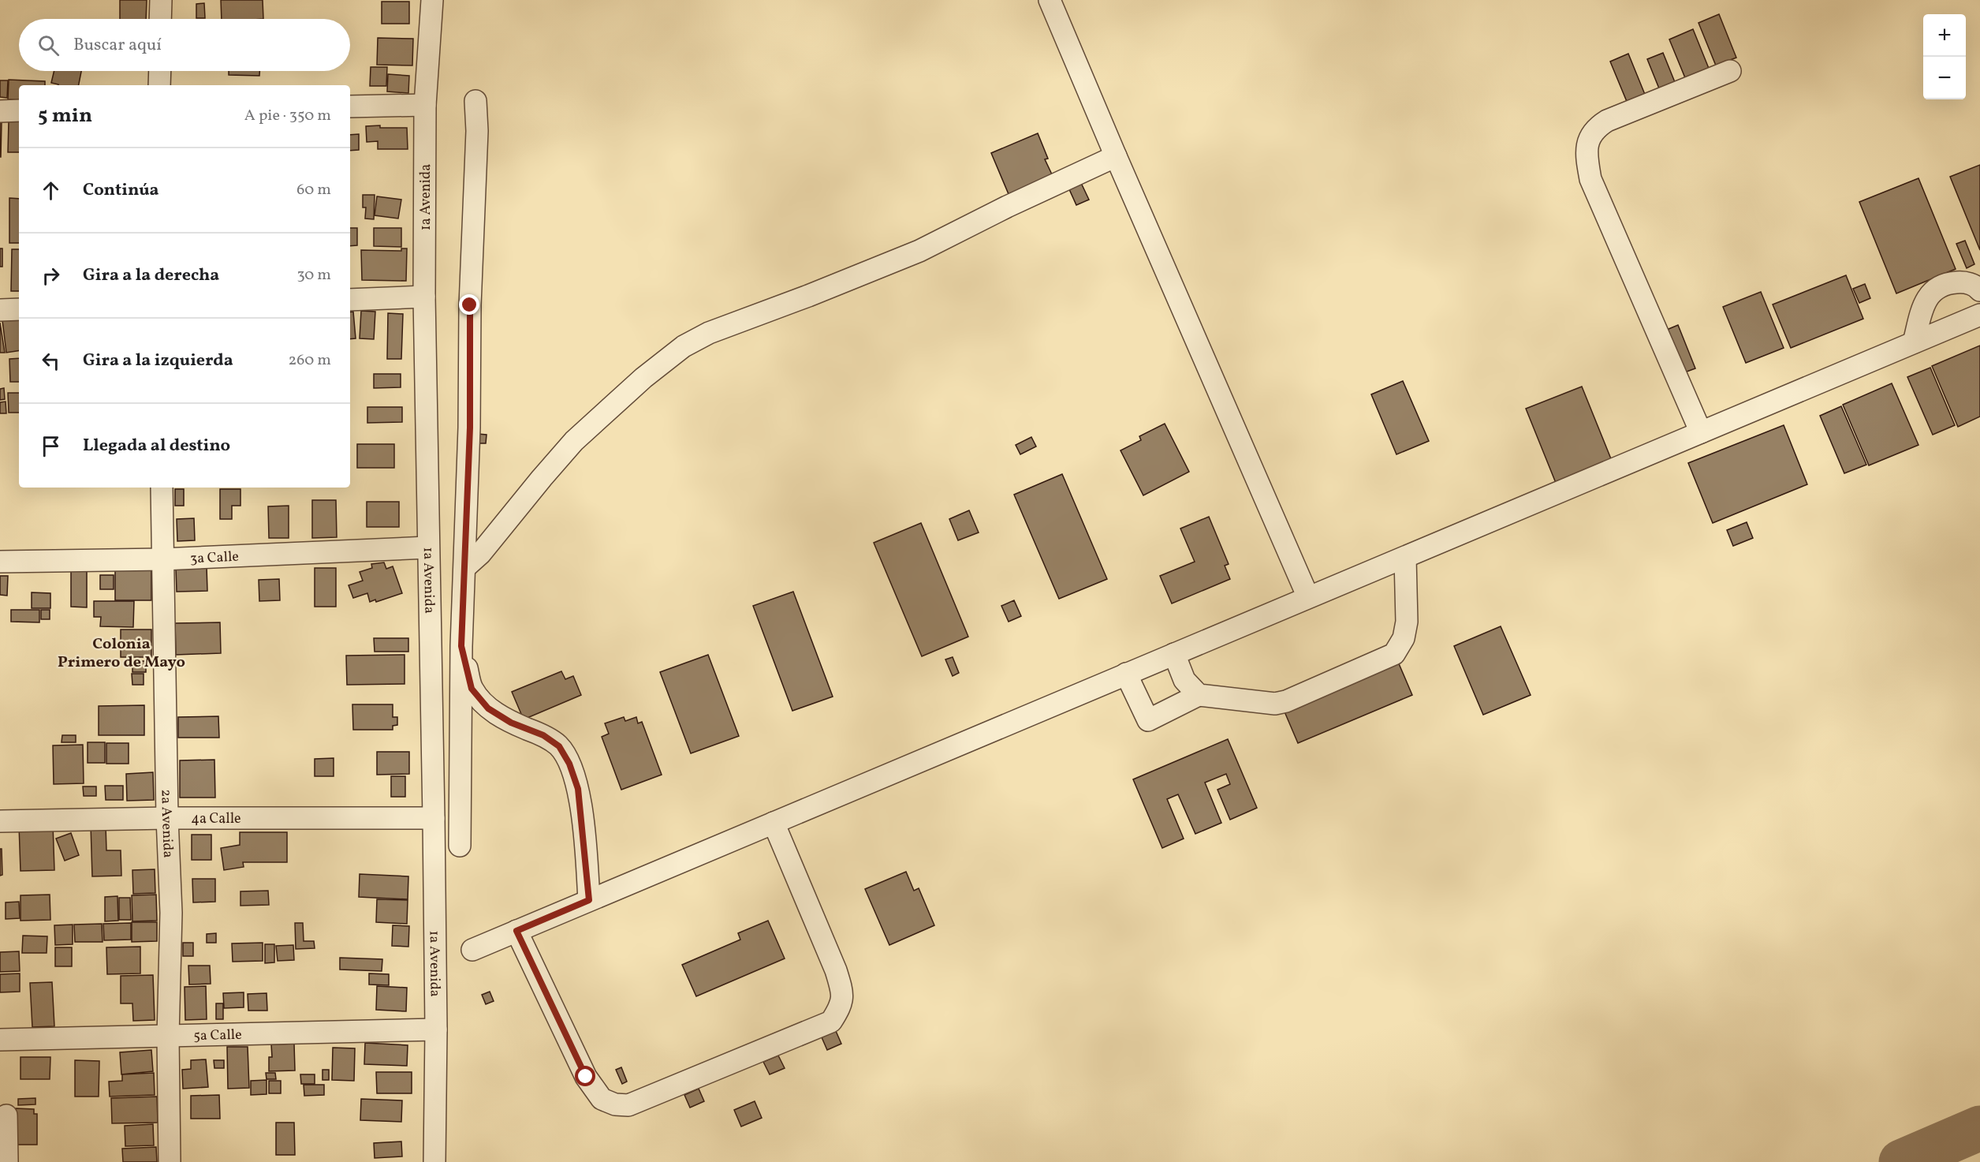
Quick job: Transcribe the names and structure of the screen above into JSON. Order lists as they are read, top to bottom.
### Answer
{
  "streets": {
    "street": [
      "1a Avenida",
      "3a Calle",
      "4a Calle",
      "2a Avenida",
      "5a Calle"
    ]
  },
  "crossings": [
    ["1a Avenida", "3a Calle"],
    ["1a Avenida", "4a Calle"],
    ["1a Avenida", "5a Calle"],
    ["3a Calle", "2a Avenida"],
    ["4a Calle", "2a Avenida"],
    ["2a Avenida", "5a Calle"]
  ],
  "districts": ["Colonia Primero de Mayo"],
  "page": {
    "map_buttons": ["+", "−"],
    "search": "Buscar aquí",
    "heading": ["5 min", "A pie · 350 m"],
    "list": [
      ["Continúa", "60 m"],
      ["Gira a la derecha", "30 m"],
      ["Gira a la izquierda", "260 m"],
      "Llegada al destino"
    ]
  }
}
